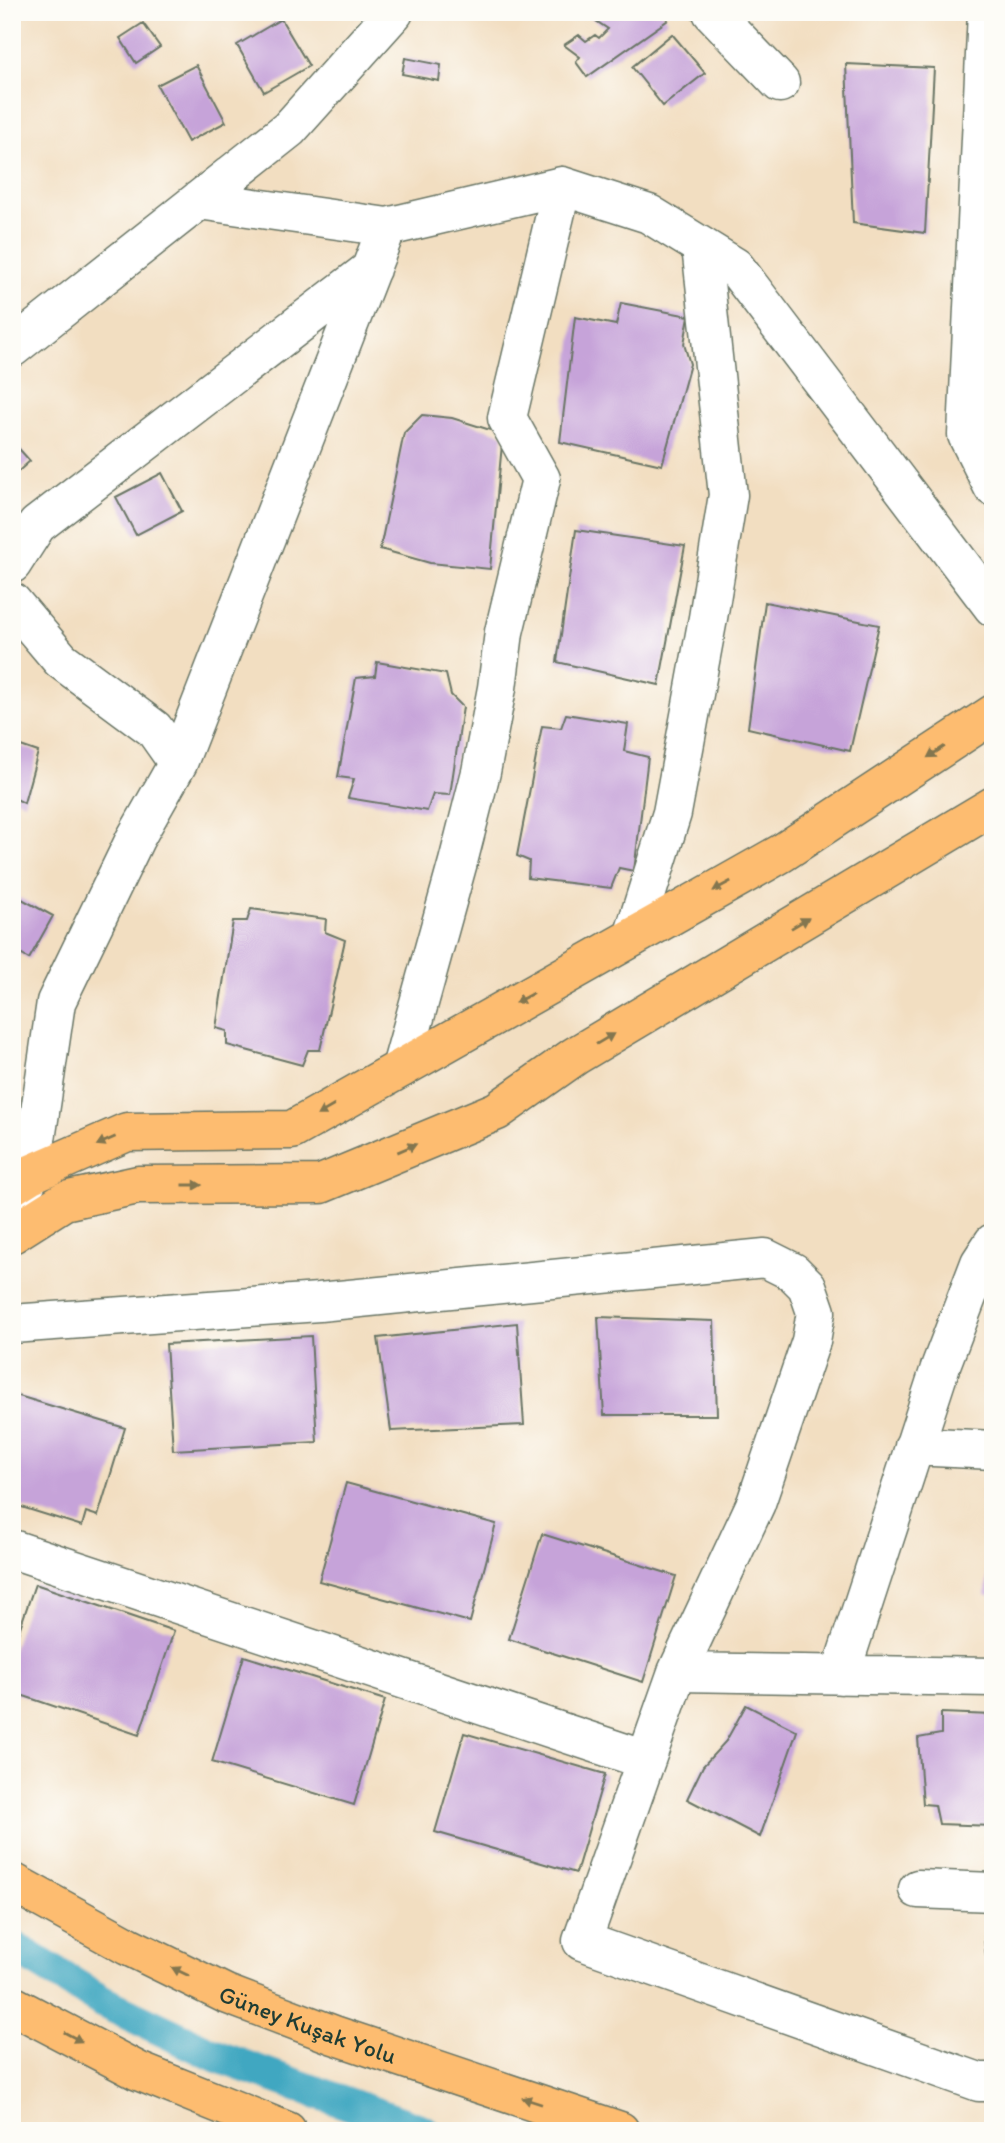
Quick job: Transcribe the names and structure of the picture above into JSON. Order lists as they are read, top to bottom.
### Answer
{
  "streets": {
    "main road": ["Güney Kuşak Yolu"]
  }
}
